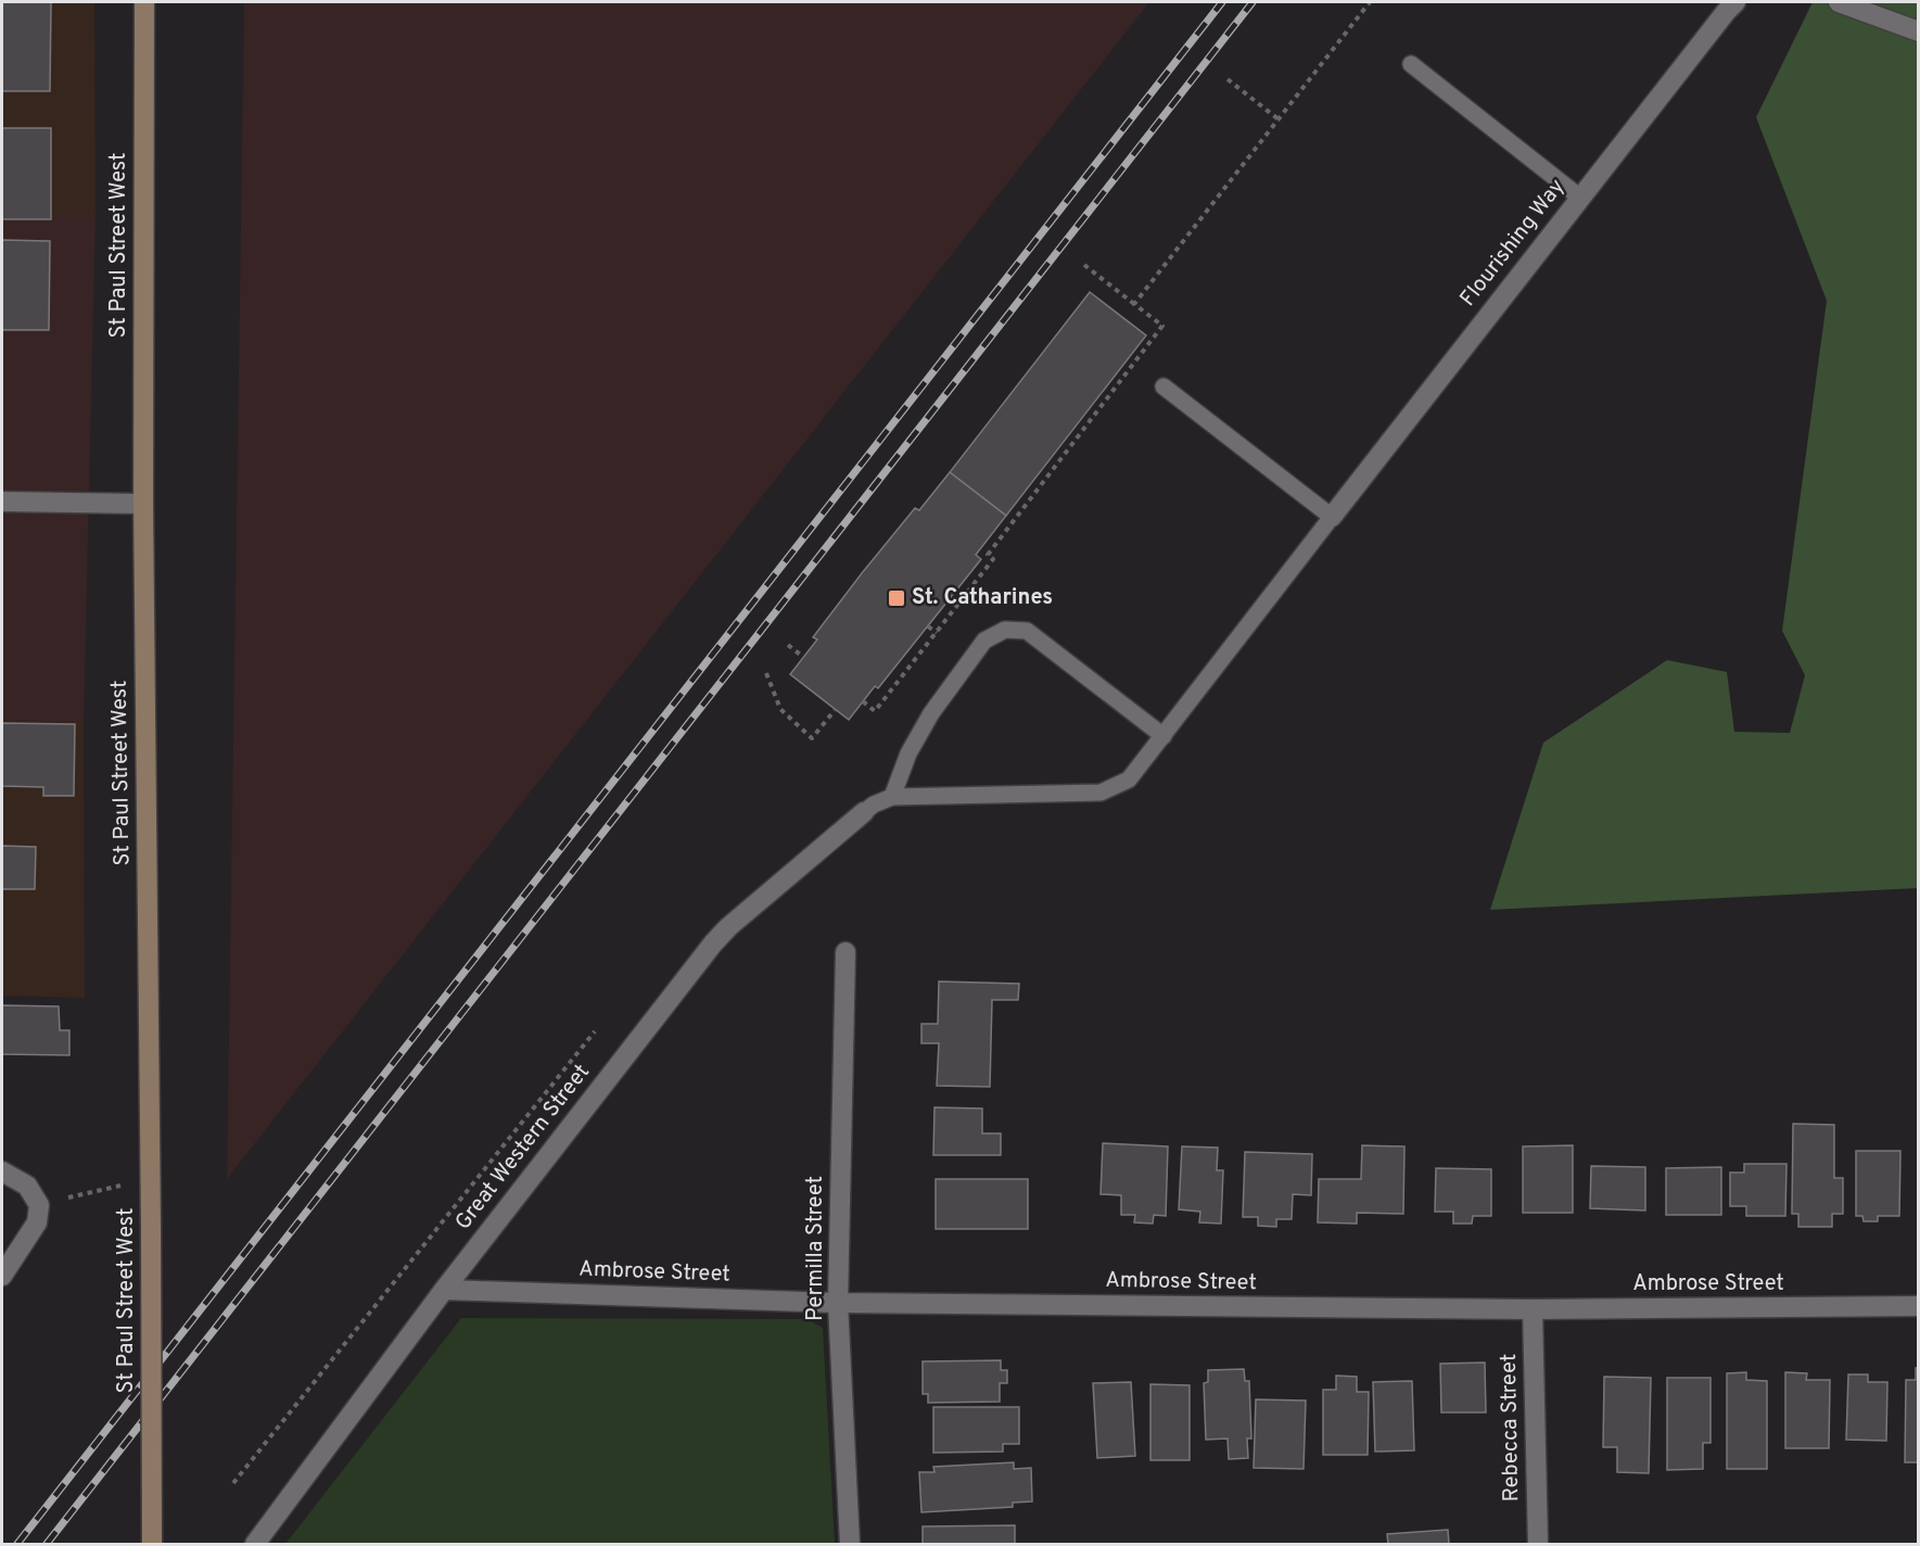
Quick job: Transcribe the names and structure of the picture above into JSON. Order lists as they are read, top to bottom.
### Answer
{
  "streets": {
    "main road": ["St Paul Street West"],
    "street": [
      "Flourishing Way",
      "Great Western Street",
      "Permilla Street",
      "Ambrose Street",
      "Rebecca Street"
    ]
  },
  "crossings": [
    ["Great Western Street", "Ambrose Street"],
    ["Permilla Street", "Ambrose Street"],
    ["Ambrose Street", "Rebecca Street"]
  ],
  "places": {
    "transit": ["St. Catharines"]
  }
}
